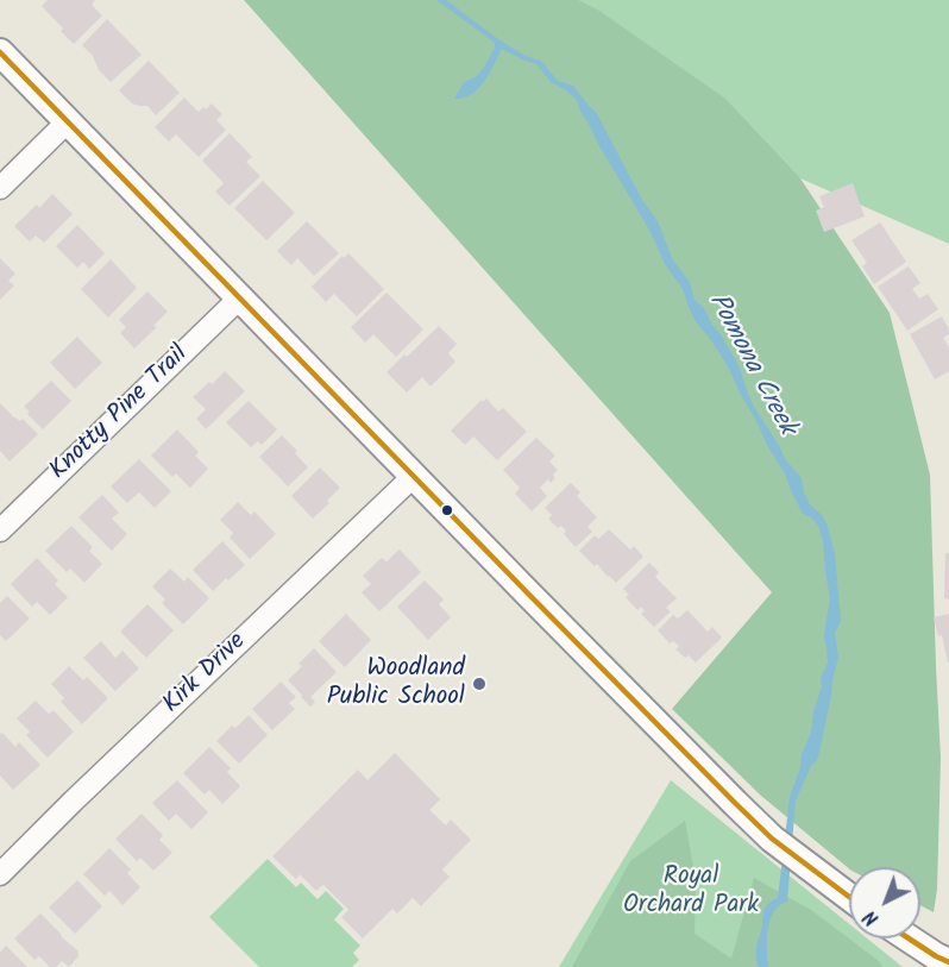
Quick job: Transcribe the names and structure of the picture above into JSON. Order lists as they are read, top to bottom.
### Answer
{
  "streets": {
    "street": ["Knotty Pine Trail", "Kirk Drive"]
  },
  "water": ["Pomona Creek"],
  "parks": ["Royal Orchard Park"],
  "places": ["Woodland Public School"],
  "north": "bottom left"
}
